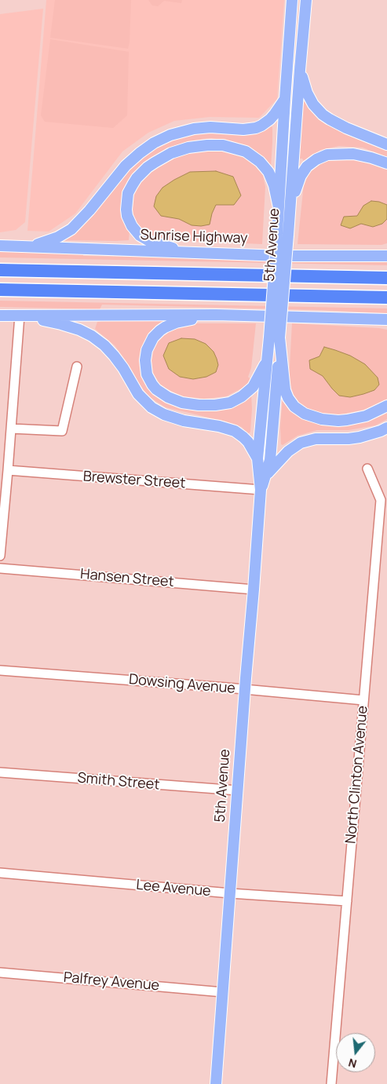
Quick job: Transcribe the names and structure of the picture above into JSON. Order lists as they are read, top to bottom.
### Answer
{
  "streets": {
    "main road": ["Sunrise Highway", "5th Avenue"],
    "street": [
      "Brewster Street",
      "Hansen Street",
      "Dowsing Avenue",
      "North Clinton Avenue",
      "Smith Street",
      "Lee Avenue",
      "Palfrey Avenue"
    ]
  },
  "crossings": [
    ["5th Avenue", "Brewster Street"],
    ["5th Avenue", "Hansen Street"],
    ["5th Avenue", "Dowsing Avenue"],
    ["5th Avenue", "Smith Street"],
    ["5th Avenue", "Lee Avenue"],
    ["5th Avenue", "Palfrey Avenue"],
    ["Dowsing Avenue", "North Clinton Avenue"],
    ["North Clinton Avenue", "Lee Avenue"]
  ],
  "north": "bottom"
}
